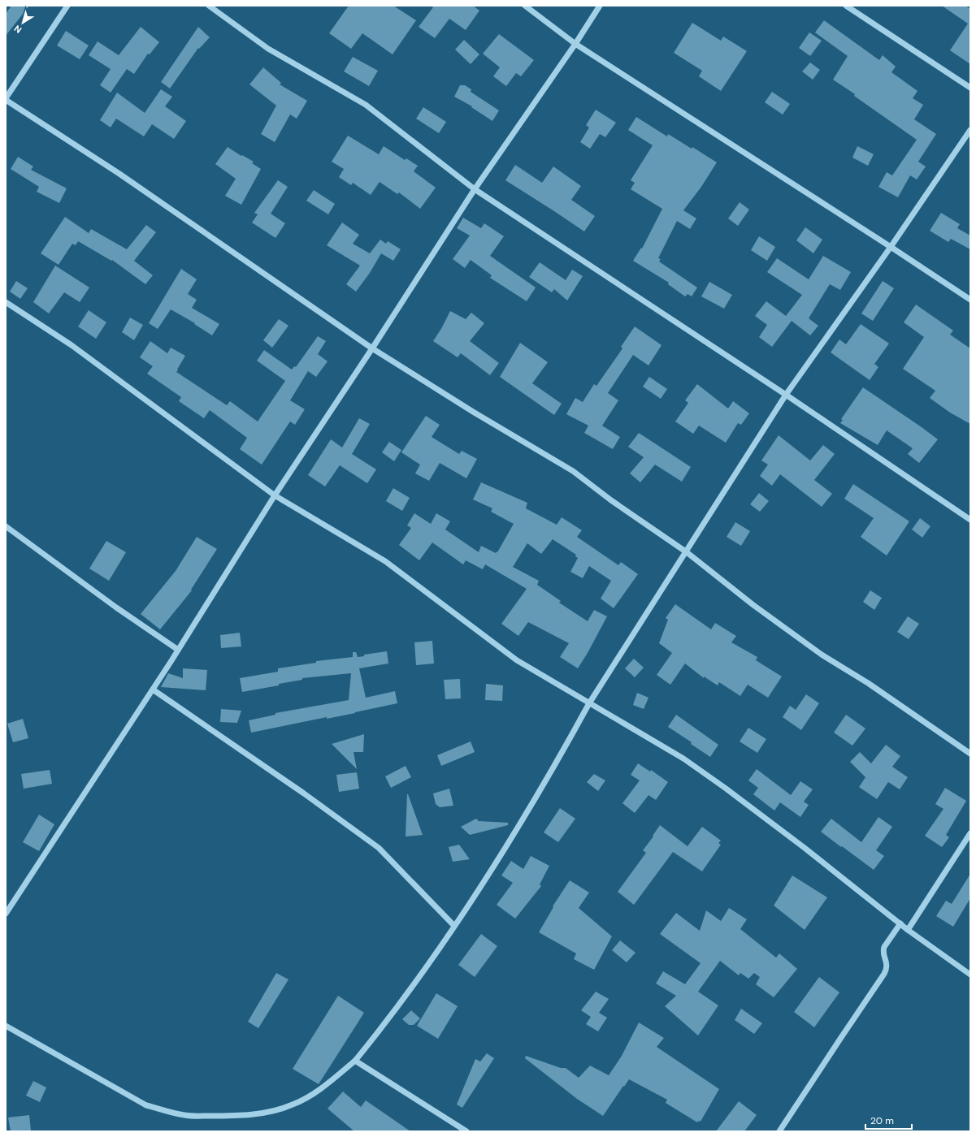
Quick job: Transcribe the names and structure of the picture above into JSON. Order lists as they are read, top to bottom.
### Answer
{
  "scale_bar": "20 m",
  "north": "bottom left"
}
